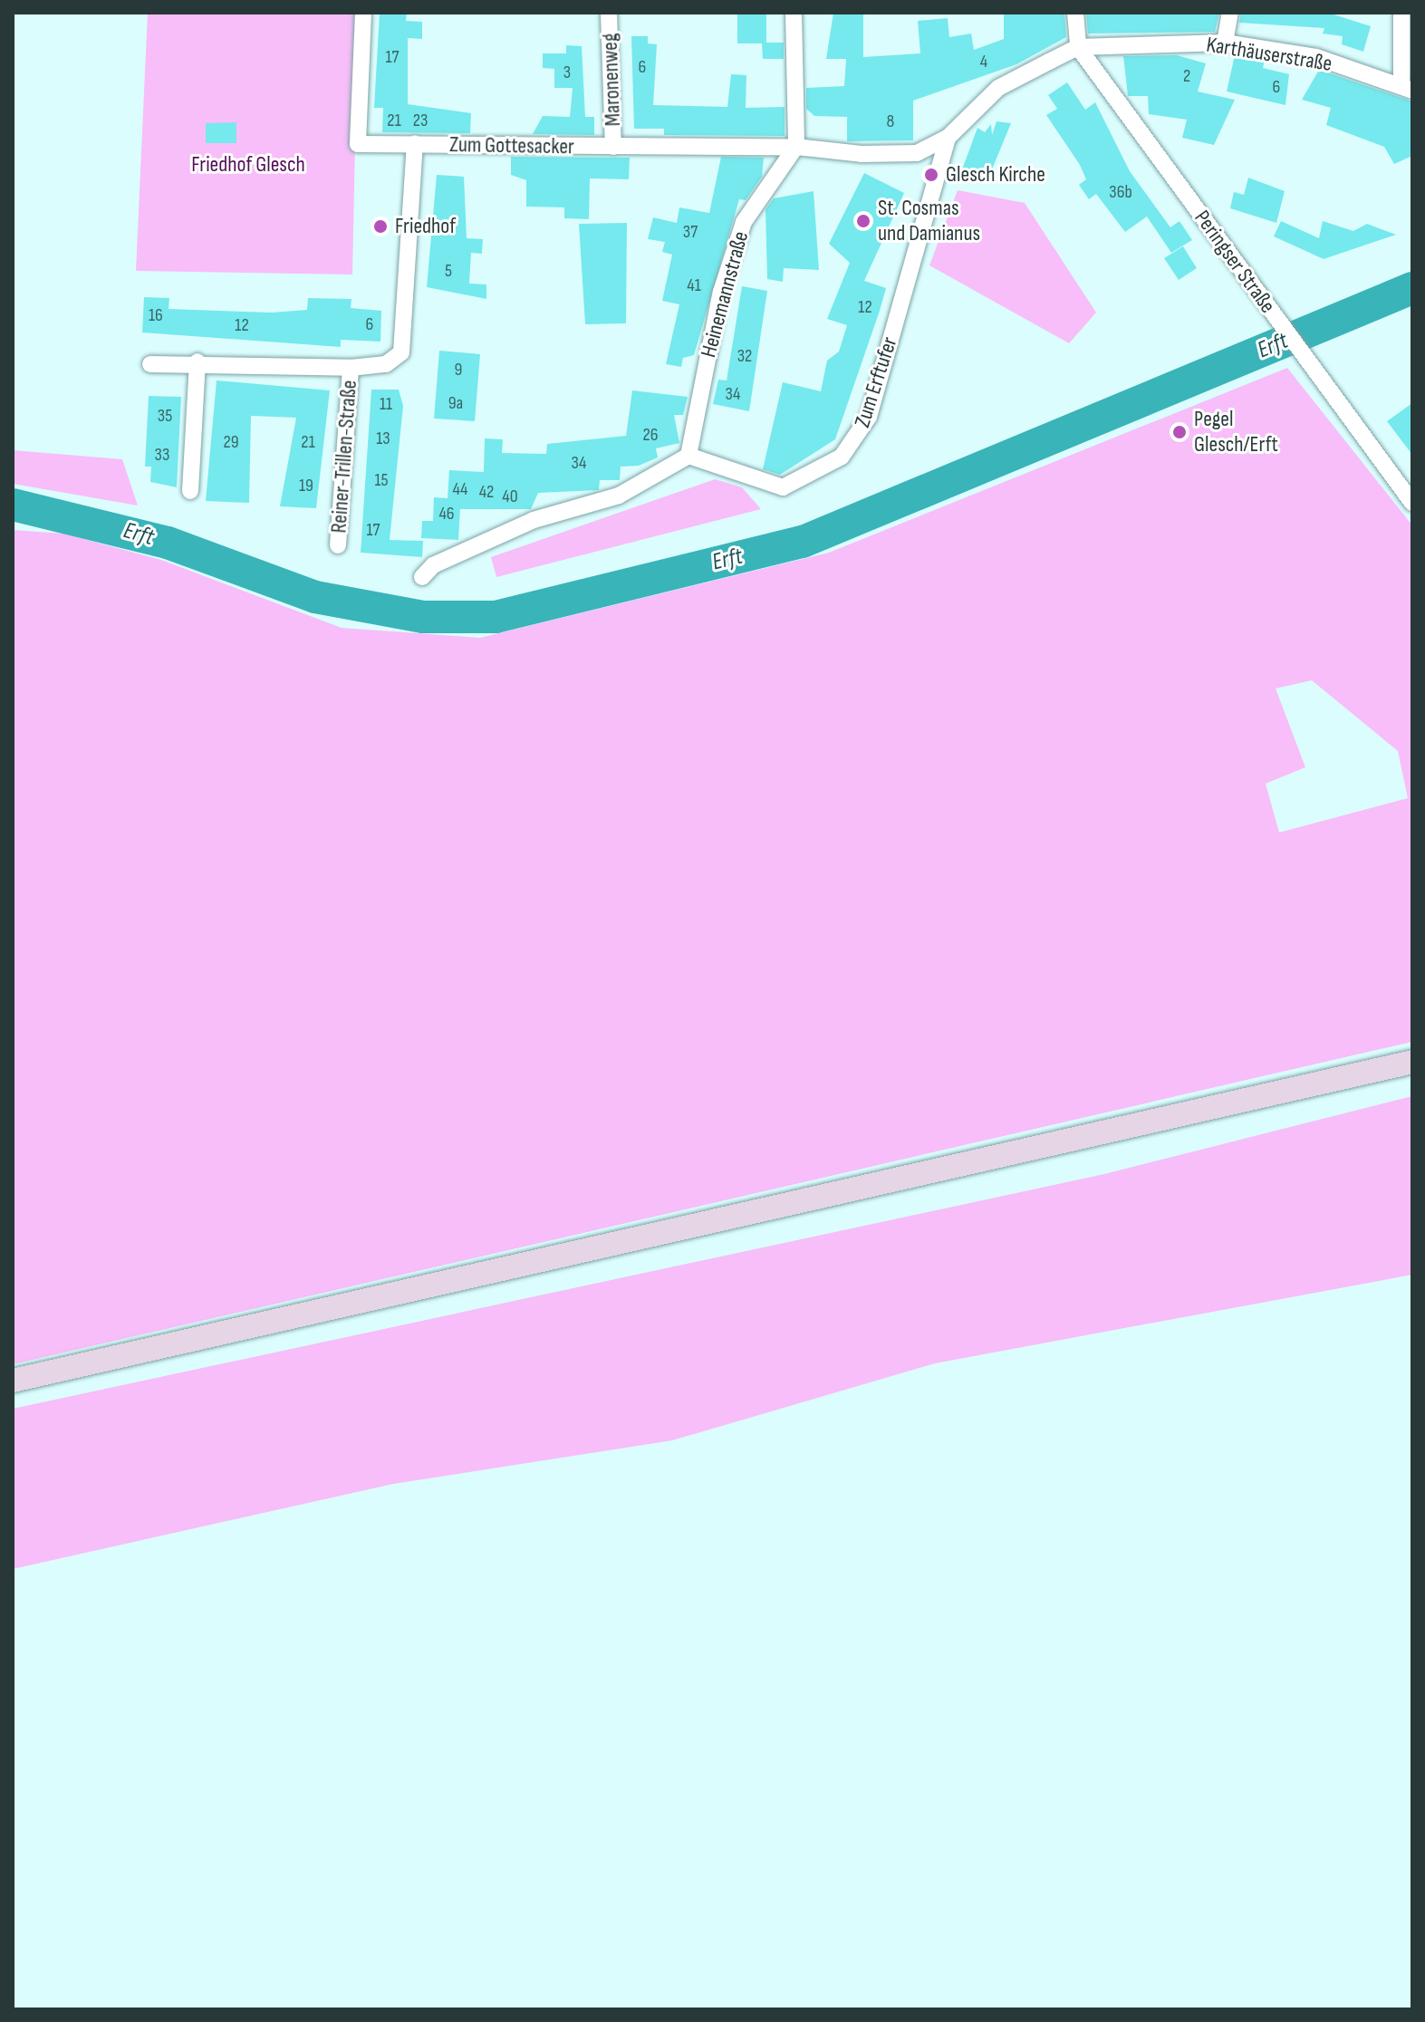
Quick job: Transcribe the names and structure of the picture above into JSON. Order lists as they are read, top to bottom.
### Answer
{
  "streets": {
    "street": [
      "Karthäuserstraße",
      "Maronenweg",
      "Zum Gottesacker",
      "Peringser Straße",
      "Heinemannstraße",
      "Zum Erftufer",
      "Reiner-Trillen-Straße"
    ]
  },
  "crossings": [
    ["Karthäuserstraße", "Peringser Straße"],
    ["Karthäuserstraße", "Zum Erftufer"],
    ["Maronenweg", "Zum Gottesacker"],
    ["Zum Gottesacker", "Heinemannstraße"],
    ["Zum Gottesacker", "Zum Erftufer"],
    ["Zum Gottesacker", "Reiner-Trillen-Straße"],
    ["Peringser Straße", "Zum Erftufer"],
    ["Heinemannstraße", "Zum Erftufer"]
  ],
  "water": ["Erft"],
  "parks": ["Friedhof Glesch"],
  "places": [
    "Glesch Kirche",
    "St. Cosmas und Damianus",
    "Friedhof",
    "Pegel Glesch/Erft"
  ],
  "house_numbers": [
    "17",
    "4",
    "6",
    "3",
    "2",
    "6",
    "21",
    "23",
    "8",
    "36b",
    "37",
    "5",
    "41",
    "12",
    "16",
    "6",
    "12",
    "32",
    "9",
    "34",
    "9a",
    "11",
    "35",
    "26",
    "13",
    "29",
    "21",
    "33",
    "34",
    "15",
    "19",
    "44",
    "42",
    "40",
    "46",
    "17"
  ]
}
